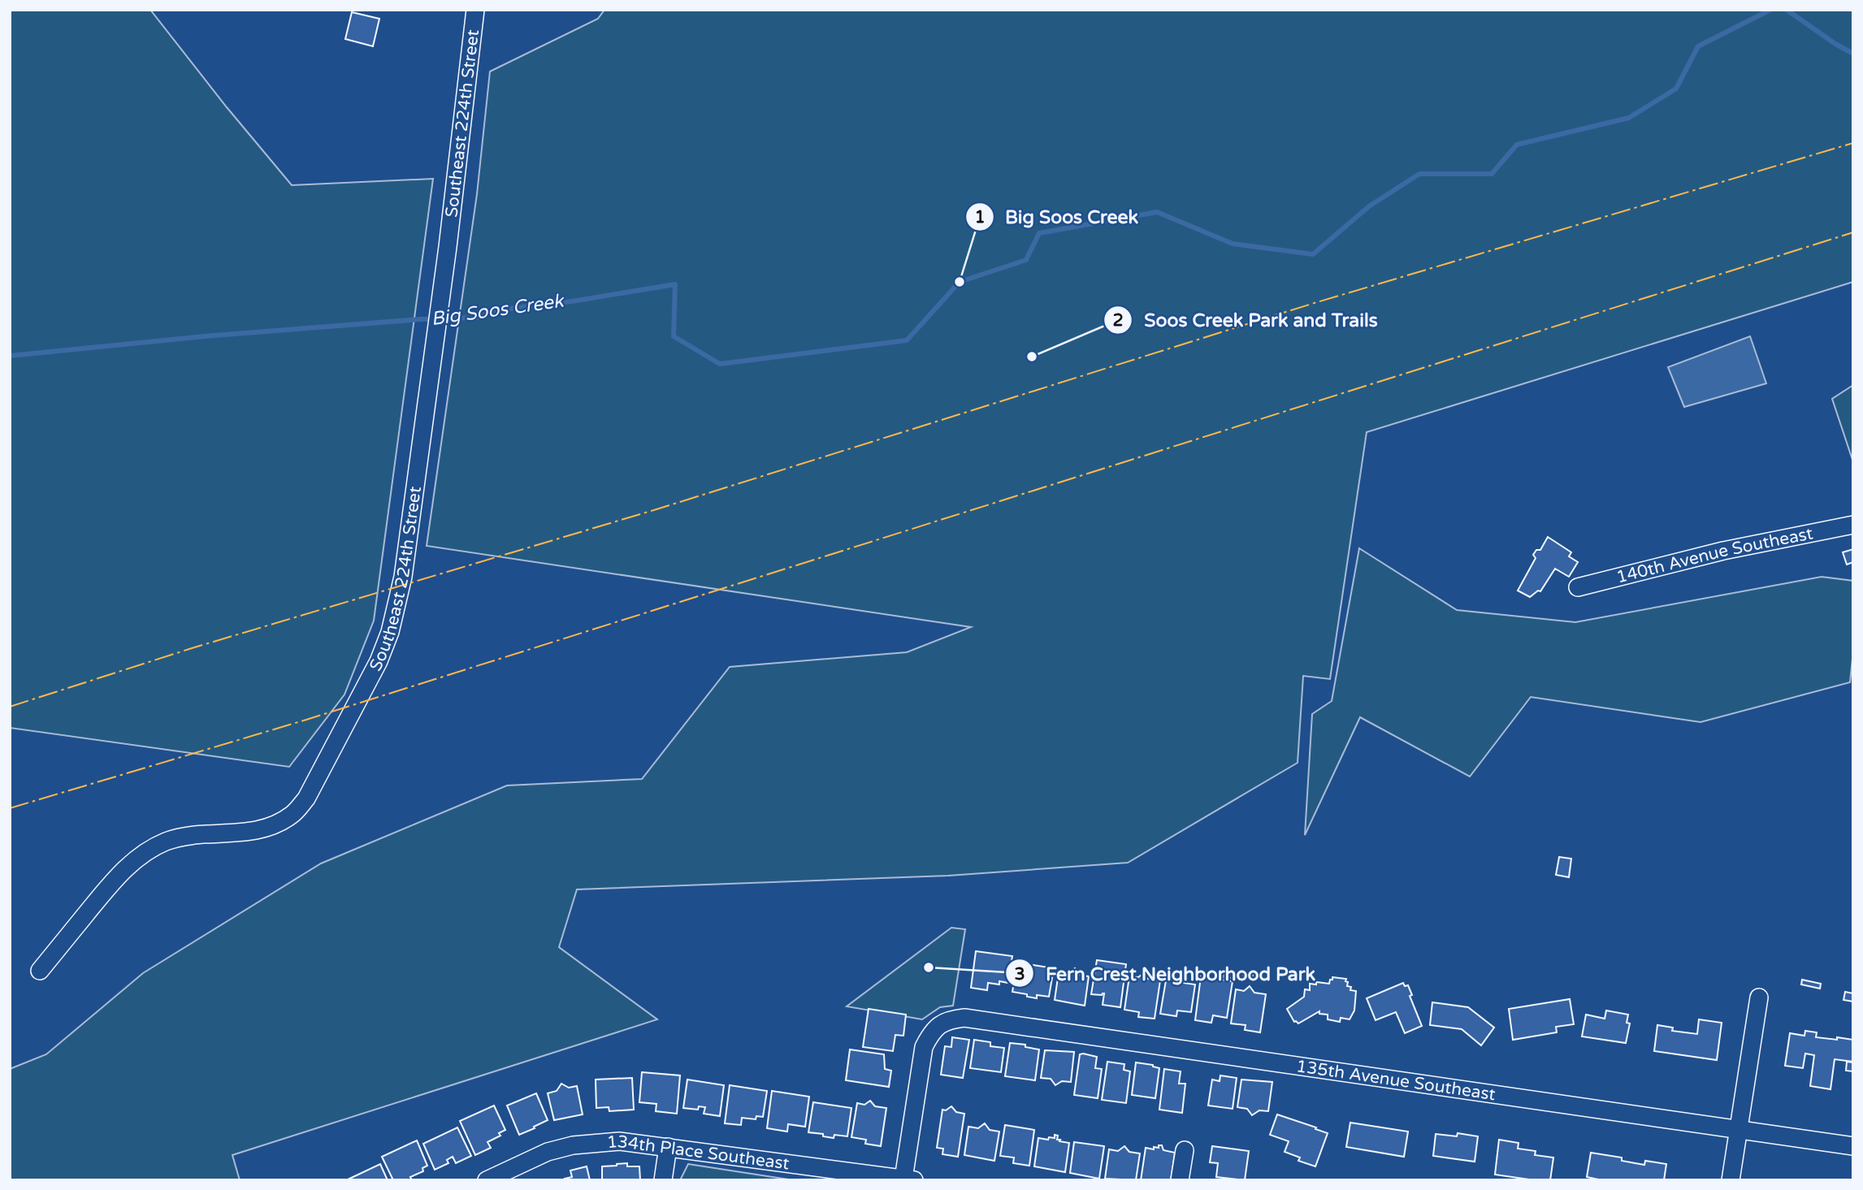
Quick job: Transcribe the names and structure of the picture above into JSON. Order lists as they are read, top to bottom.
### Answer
{
  "streets": {
    "street": [
      "Southeast 224th Street",
      "140th Avenue Southeast",
      "135th Avenue Southeast",
      "134th Place Southeast"
    ]
  },
  "crossings": [
    ["135th Avenue Southeast", "134th Place Southeast"]
  ],
  "water": ["Big Soos Creek"],
  "places": ["Big Soos Creek", "Soos Creek Park and Trails", "Fern Crest Neighborhood Park"]
}
